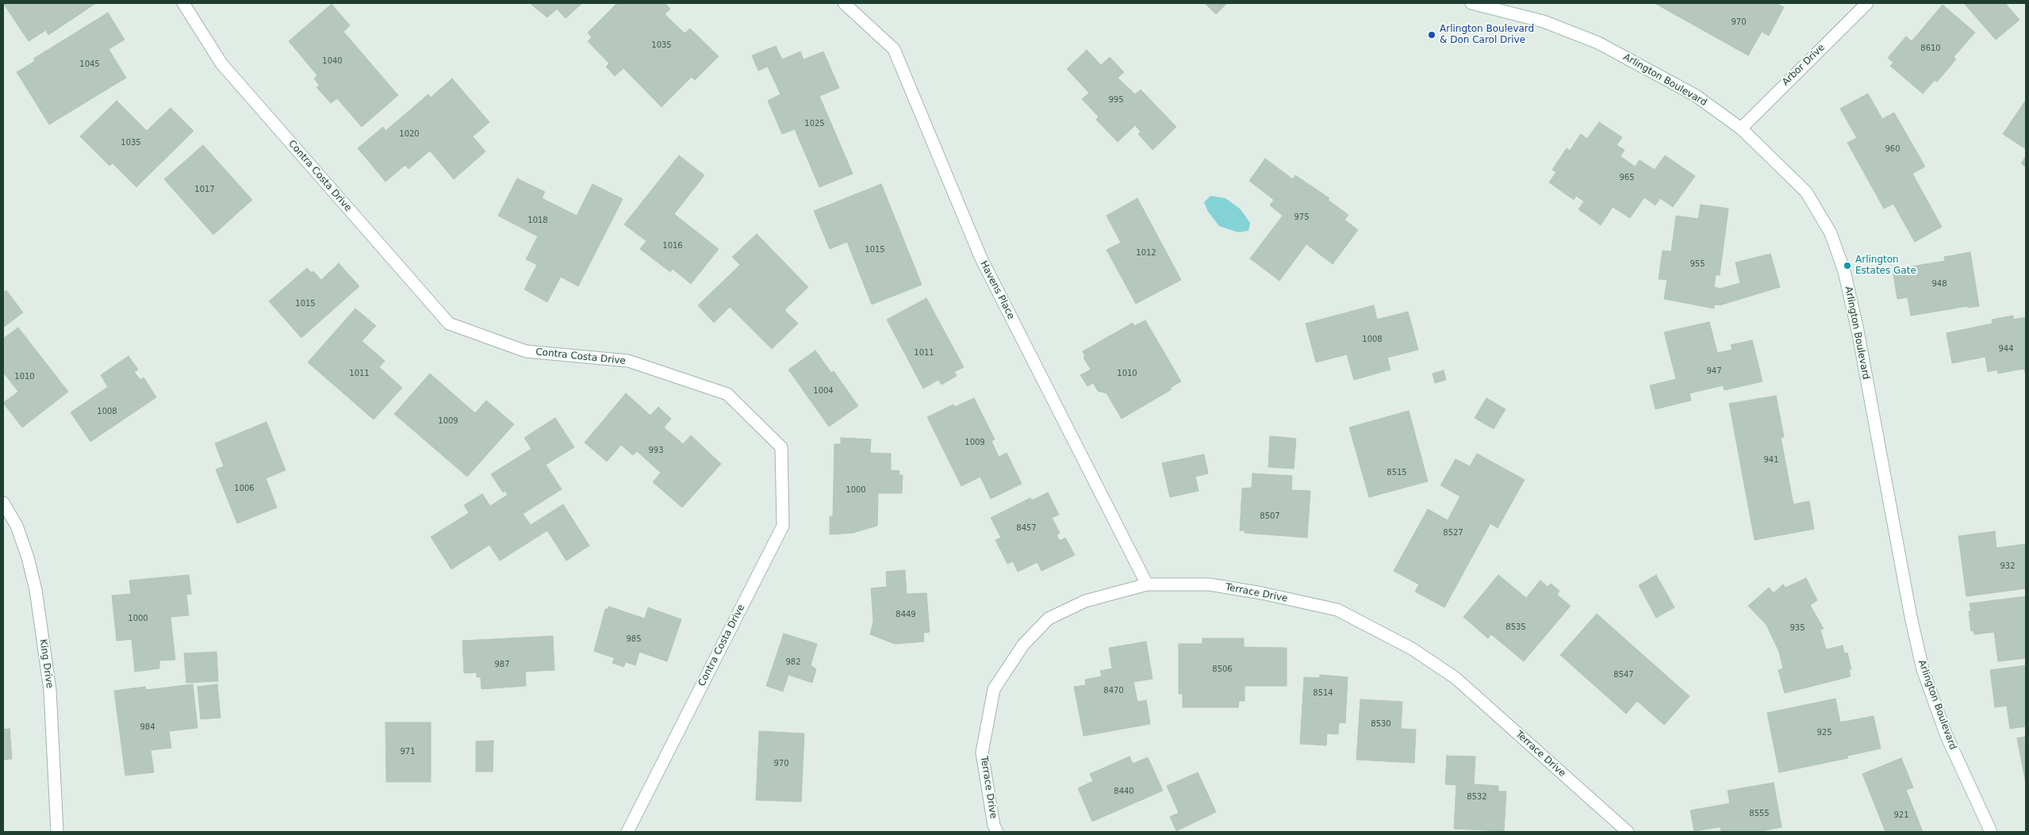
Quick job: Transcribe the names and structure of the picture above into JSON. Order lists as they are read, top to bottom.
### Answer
{
  "streets": {
    "street": [
      "Arbor Drive",
      "Arlington Boulevard",
      "Contra Costa Drive",
      "Havens Place",
      "Terrace Drive",
      "King Drive"
    ]
  },
  "crossings": [
    ["Arbor Drive", "Arlington Boulevard"],
    ["Havens Place", "Terrace Drive"]
  ],
  "places": ["Arlington Boulevard & Don Carol Drive", "Arlington Estates Gate"],
  "house_numbers": [
    "970",
    "1035",
    "8610",
    "1040",
    "1045",
    "995",
    "1025",
    "1020",
    "1035",
    "960",
    "965",
    "1017",
    "975",
    "1018",
    "1016",
    "1015",
    "1012",
    "955",
    "948",
    "1015",
    "1008",
    "944",
    "1011",
    "947",
    "1011",
    "1010",
    "1010",
    "1004",
    "1008",
    "1009",
    "1009",
    "993",
    "941",
    "8515",
    "1006",
    "1000",
    "8507",
    "8457",
    "8527",
    "932",
    "8449",
    "1000",
    "8535",
    "935",
    "985",
    "982",
    "987",
    "8506",
    "8547",
    "8470",
    "8514",
    "8530",
    "984",
    "925",
    "971",
    "970",
    "8440",
    "8532",
    "8555",
    "921"
  ]
}
